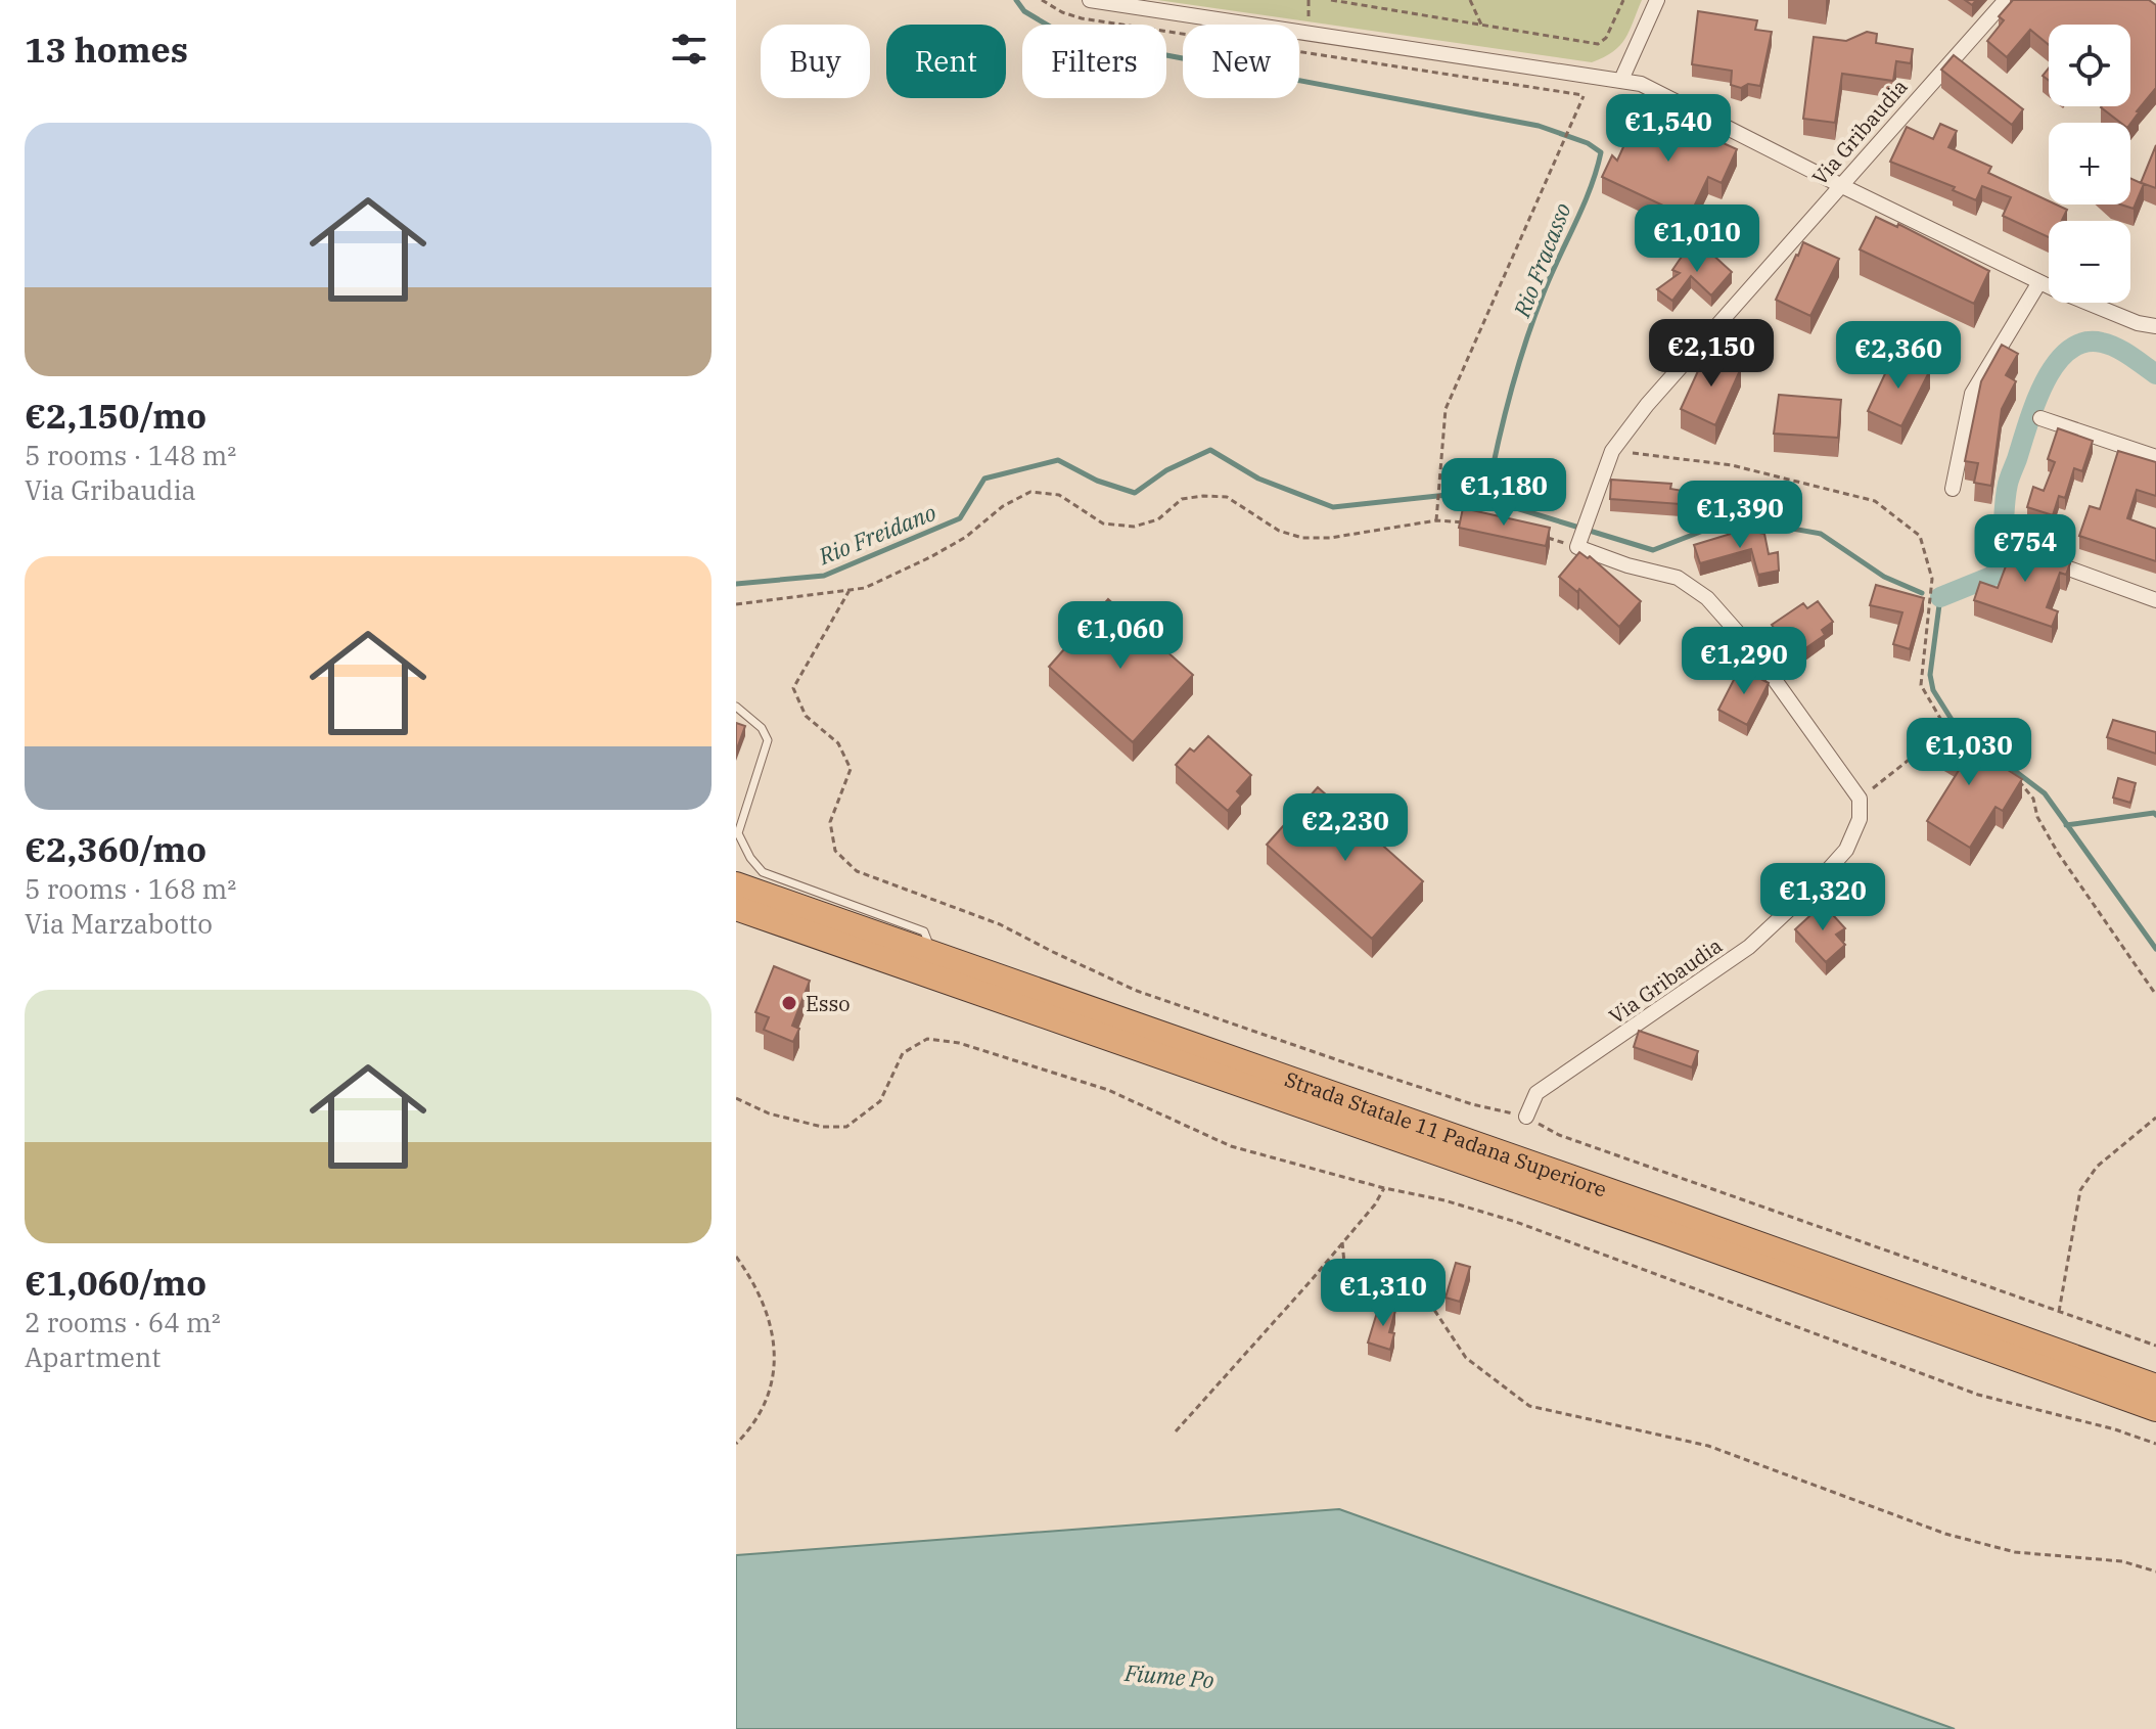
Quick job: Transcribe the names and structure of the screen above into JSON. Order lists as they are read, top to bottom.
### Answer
{
  "streets": {
    "highway": ["Strada Statale 11 Padana Superiore"],
    "street": ["Via Gribaudia"]
  },
  "water": ["Rio Fracasso", "Rio Freidano", "Fiume Po"],
  "places": ["Esso"],
  "page": {
    "heading": "13 homes",
    "map_buttons": ["+", "−"],
    "chip": [
      "Buy",
      "Rent",
      "Filters",
      "New"
    ],
    "price": [
      "€1,540",
      "€1,010",
      "€2,150",
      "€2,360",
      "€1,180",
      "€1,390",
      "€754",
      "€1,060",
      "€1,290",
      "€1,030",
      "€2,230",
      "€1,320",
      "€1,310"
    ],
    "list": [
      {
        "name": "€2,150/mo",
        "note": "5 rooms · 148 m² · Via Gribaudia"
      },
      {
        "name": "€2,360/mo",
        "note": "5 rooms · 168 m² · Via Marzabotto"
      },
      {
        "name": "€1,060/mo",
        "note": "2 rooms · 64 m² · Apartment"
      }
    ]
  }
}
